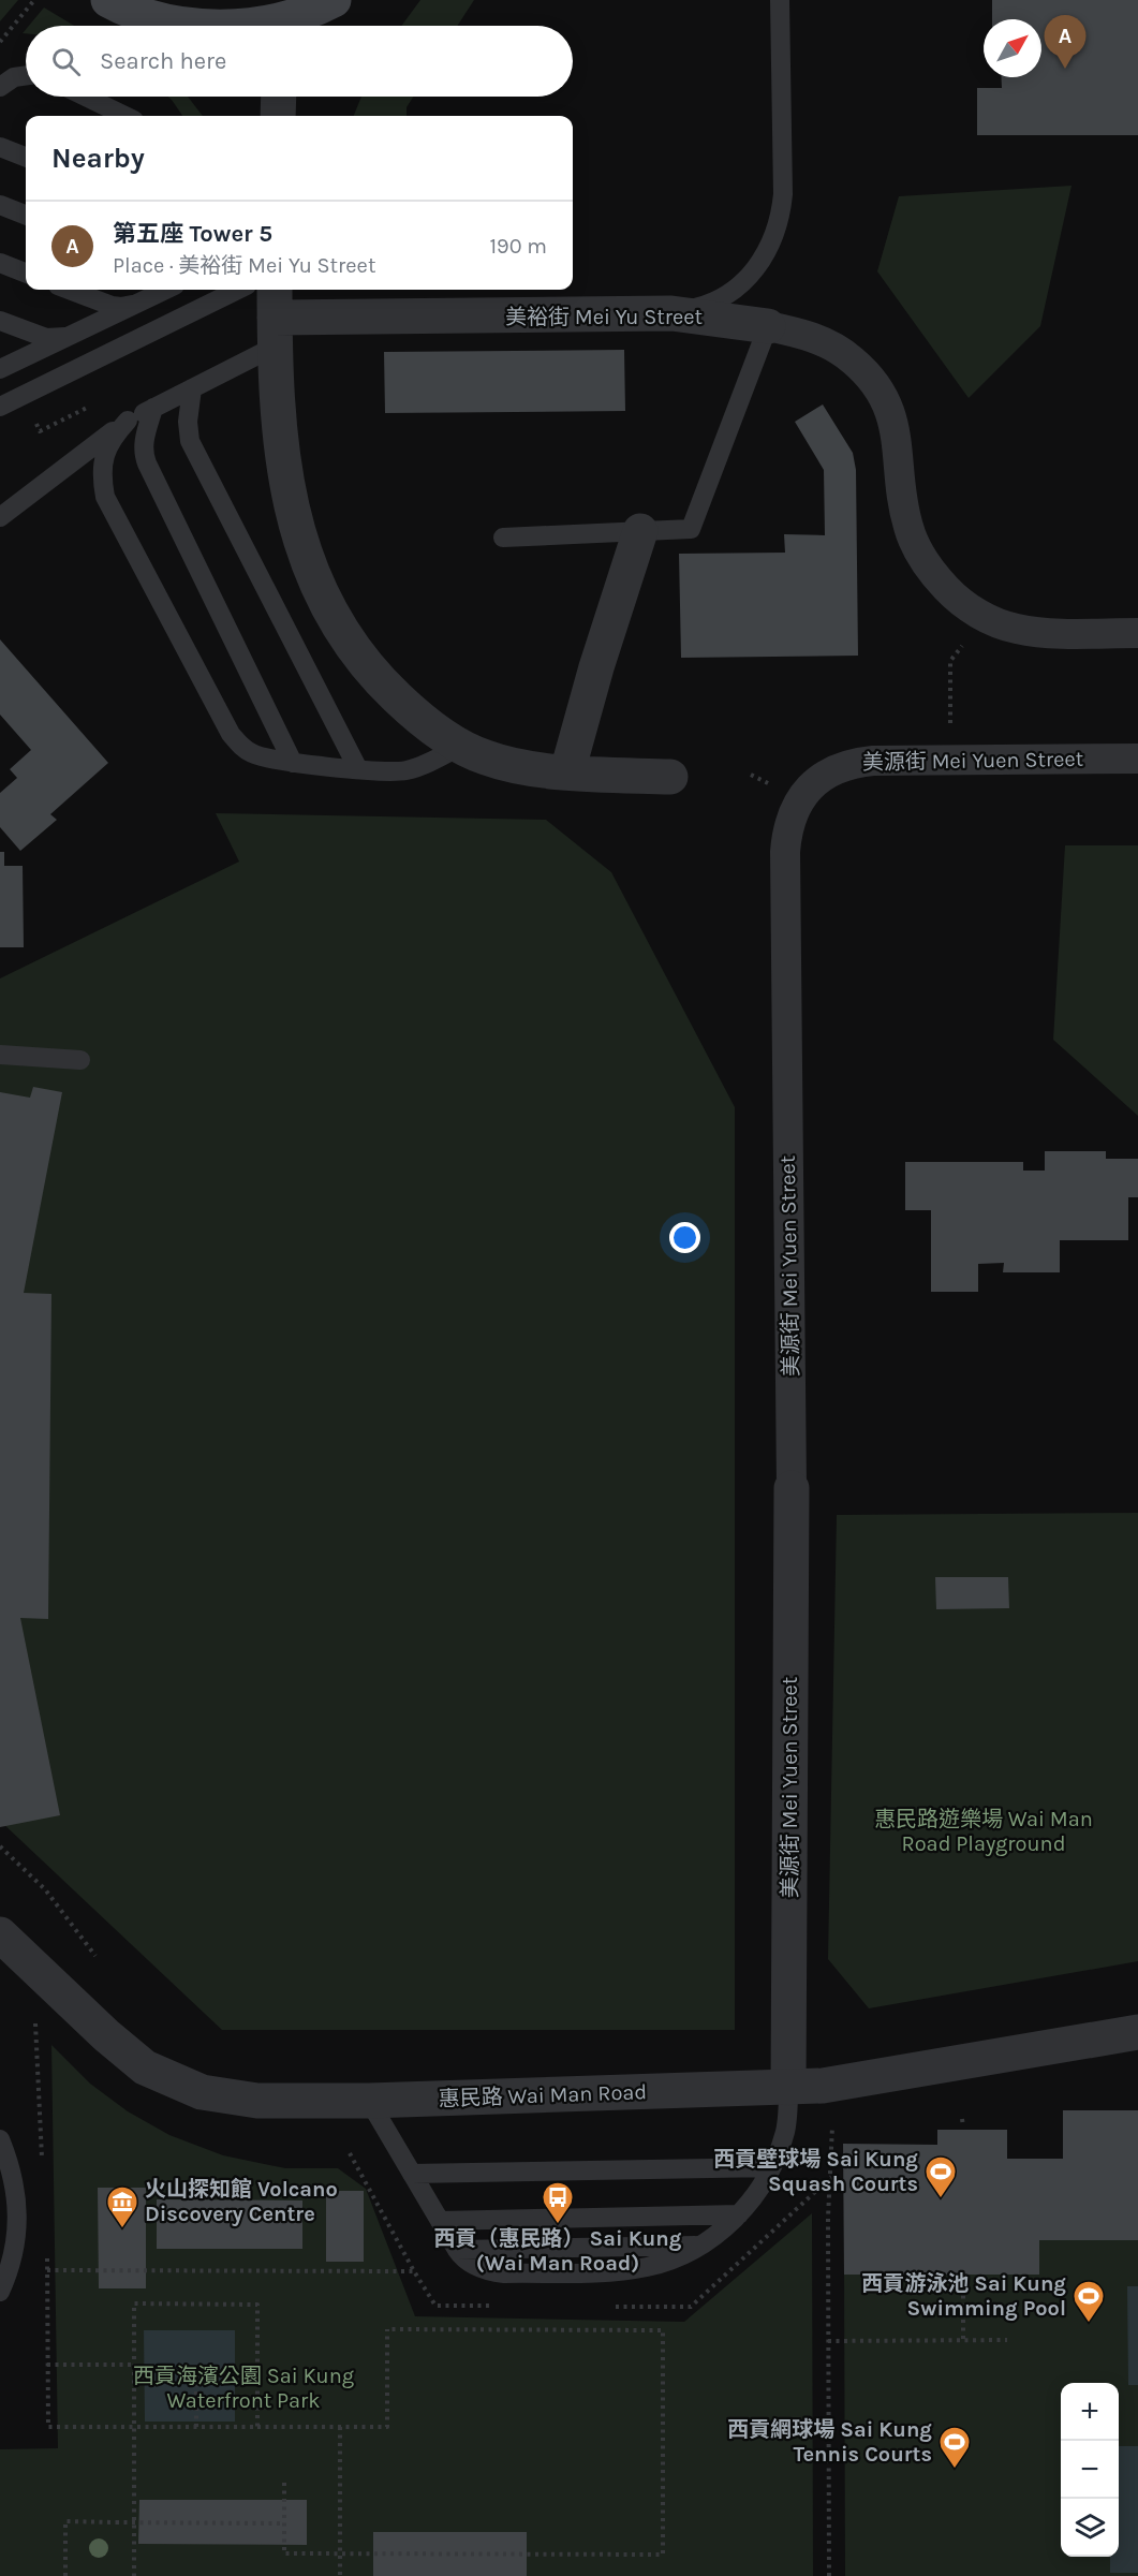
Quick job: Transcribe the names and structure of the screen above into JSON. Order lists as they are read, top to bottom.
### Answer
{
  "streets": {
    "street": ["美裕街 Mei Yu Street", "美源街 Mei Yuen Street", "惠民路 Wai Man Road"]
  },
  "crossings": [
    ["美源街 Mei Yuen Street", "惠民路 Wai Man Road"]
  ],
  "parks": ["惠民路遊樂場 Wai Man Road Playground", "西貢海濱公園 Sai Kung Waterfront Park"],
  "places": {
    "sports": ["西貢壁球場 Sai Kung Squash Courts", "西貢游泳池 Sai Kung Swimming Pool", "西貢網球場 Sai Kung Tennis Courts"],
    "bus stop": ["西貢（惠民路） Sai Kung (Wai Man Road)"],
    "museum": ["火山探知館 Volcano Discovery Centre"]
  },
  "north": "top right",
  "page": {
    "pins": "A",
    "search": "Search here",
    "heading": "Nearby",
    "list": [
      {
        "mark": "A",
        "name": "第五座 Tower 5",
        "note": "Place · 美裕街 Mei Yu Street",
        "value": "190 m"
      }
    ],
    "map_buttons": ["+", "−"]
  }
}
